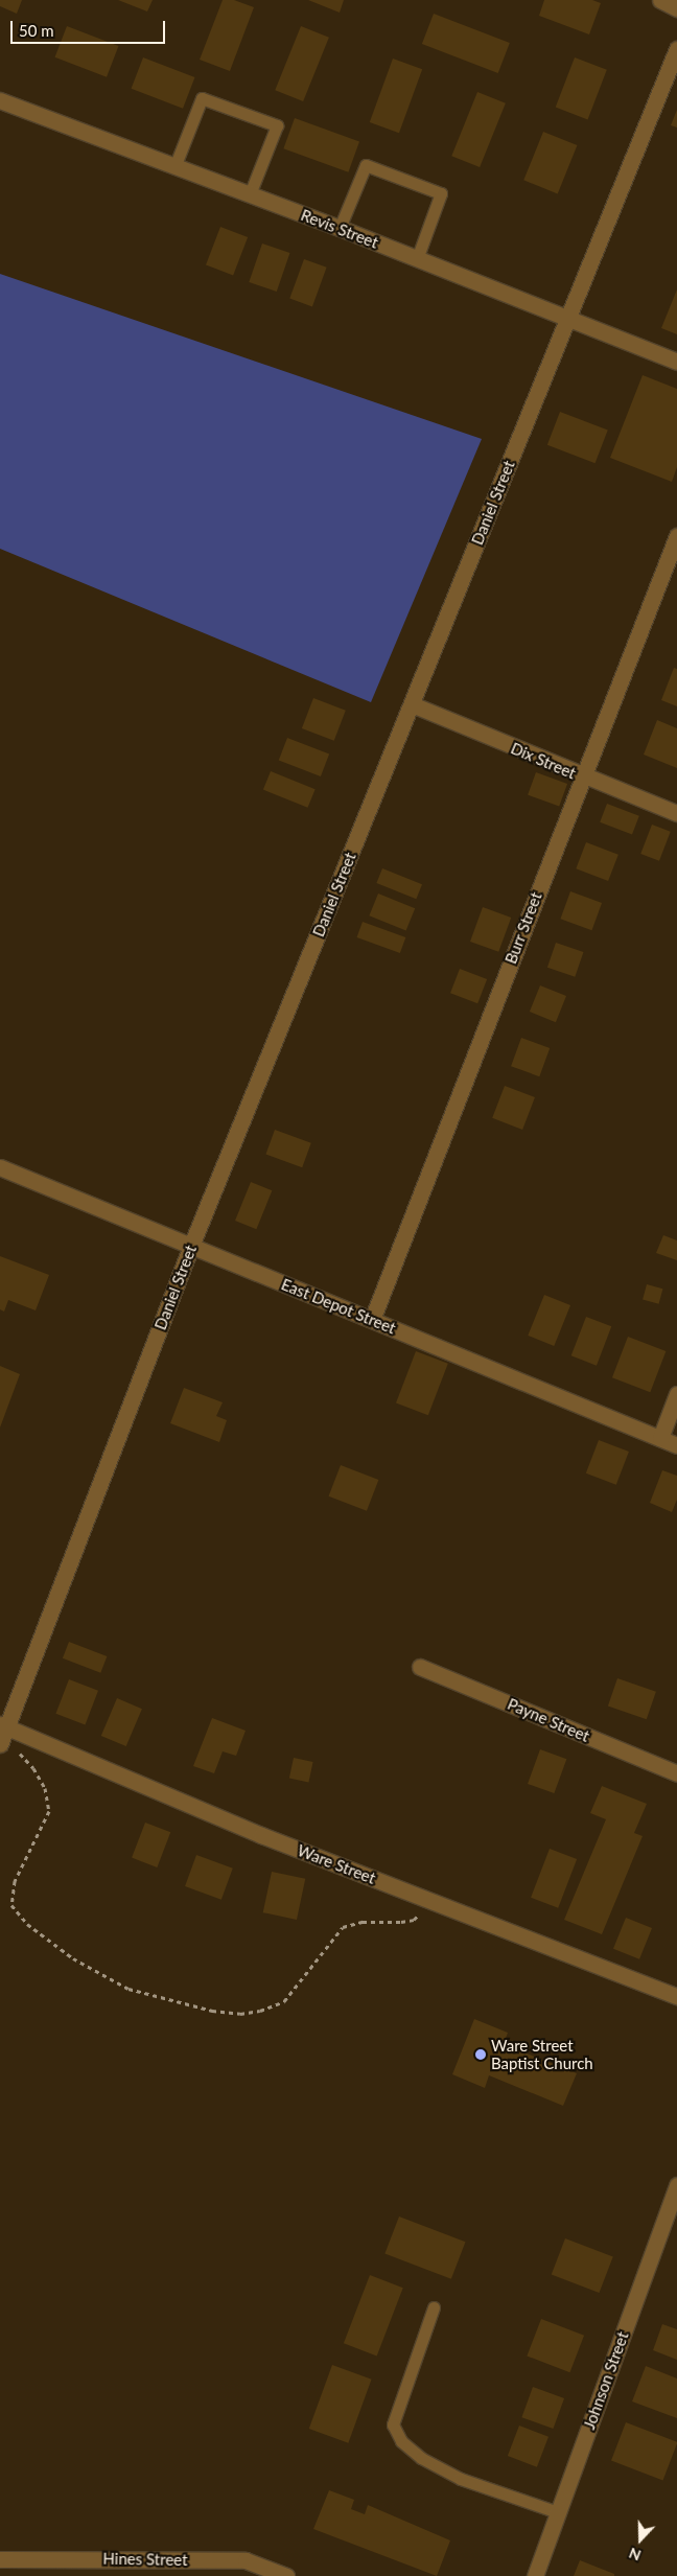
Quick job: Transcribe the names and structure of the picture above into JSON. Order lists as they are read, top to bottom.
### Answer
{
  "streets": {
    "street": [
      "Revis Street",
      "Daniel Street",
      "Dix Street",
      "Burr Street",
      "East Depot Street",
      "Payne Street",
      "Ware Street",
      "Johnson Street",
      "Hines Street"
    ]
  },
  "crossings": [
    ["Revis Street", "Daniel Street"],
    ["Daniel Street", "Dix Street"],
    ["Daniel Street", "East Depot Street"],
    ["Daniel Street", "Ware Street"],
    ["Dix Street", "Burr Street"],
    ["Burr Street", "East Depot Street"]
  ],
  "places": ["Ware Street Baptist Church"],
  "scale_bar": "50 m",
  "north": "bottom"
}
